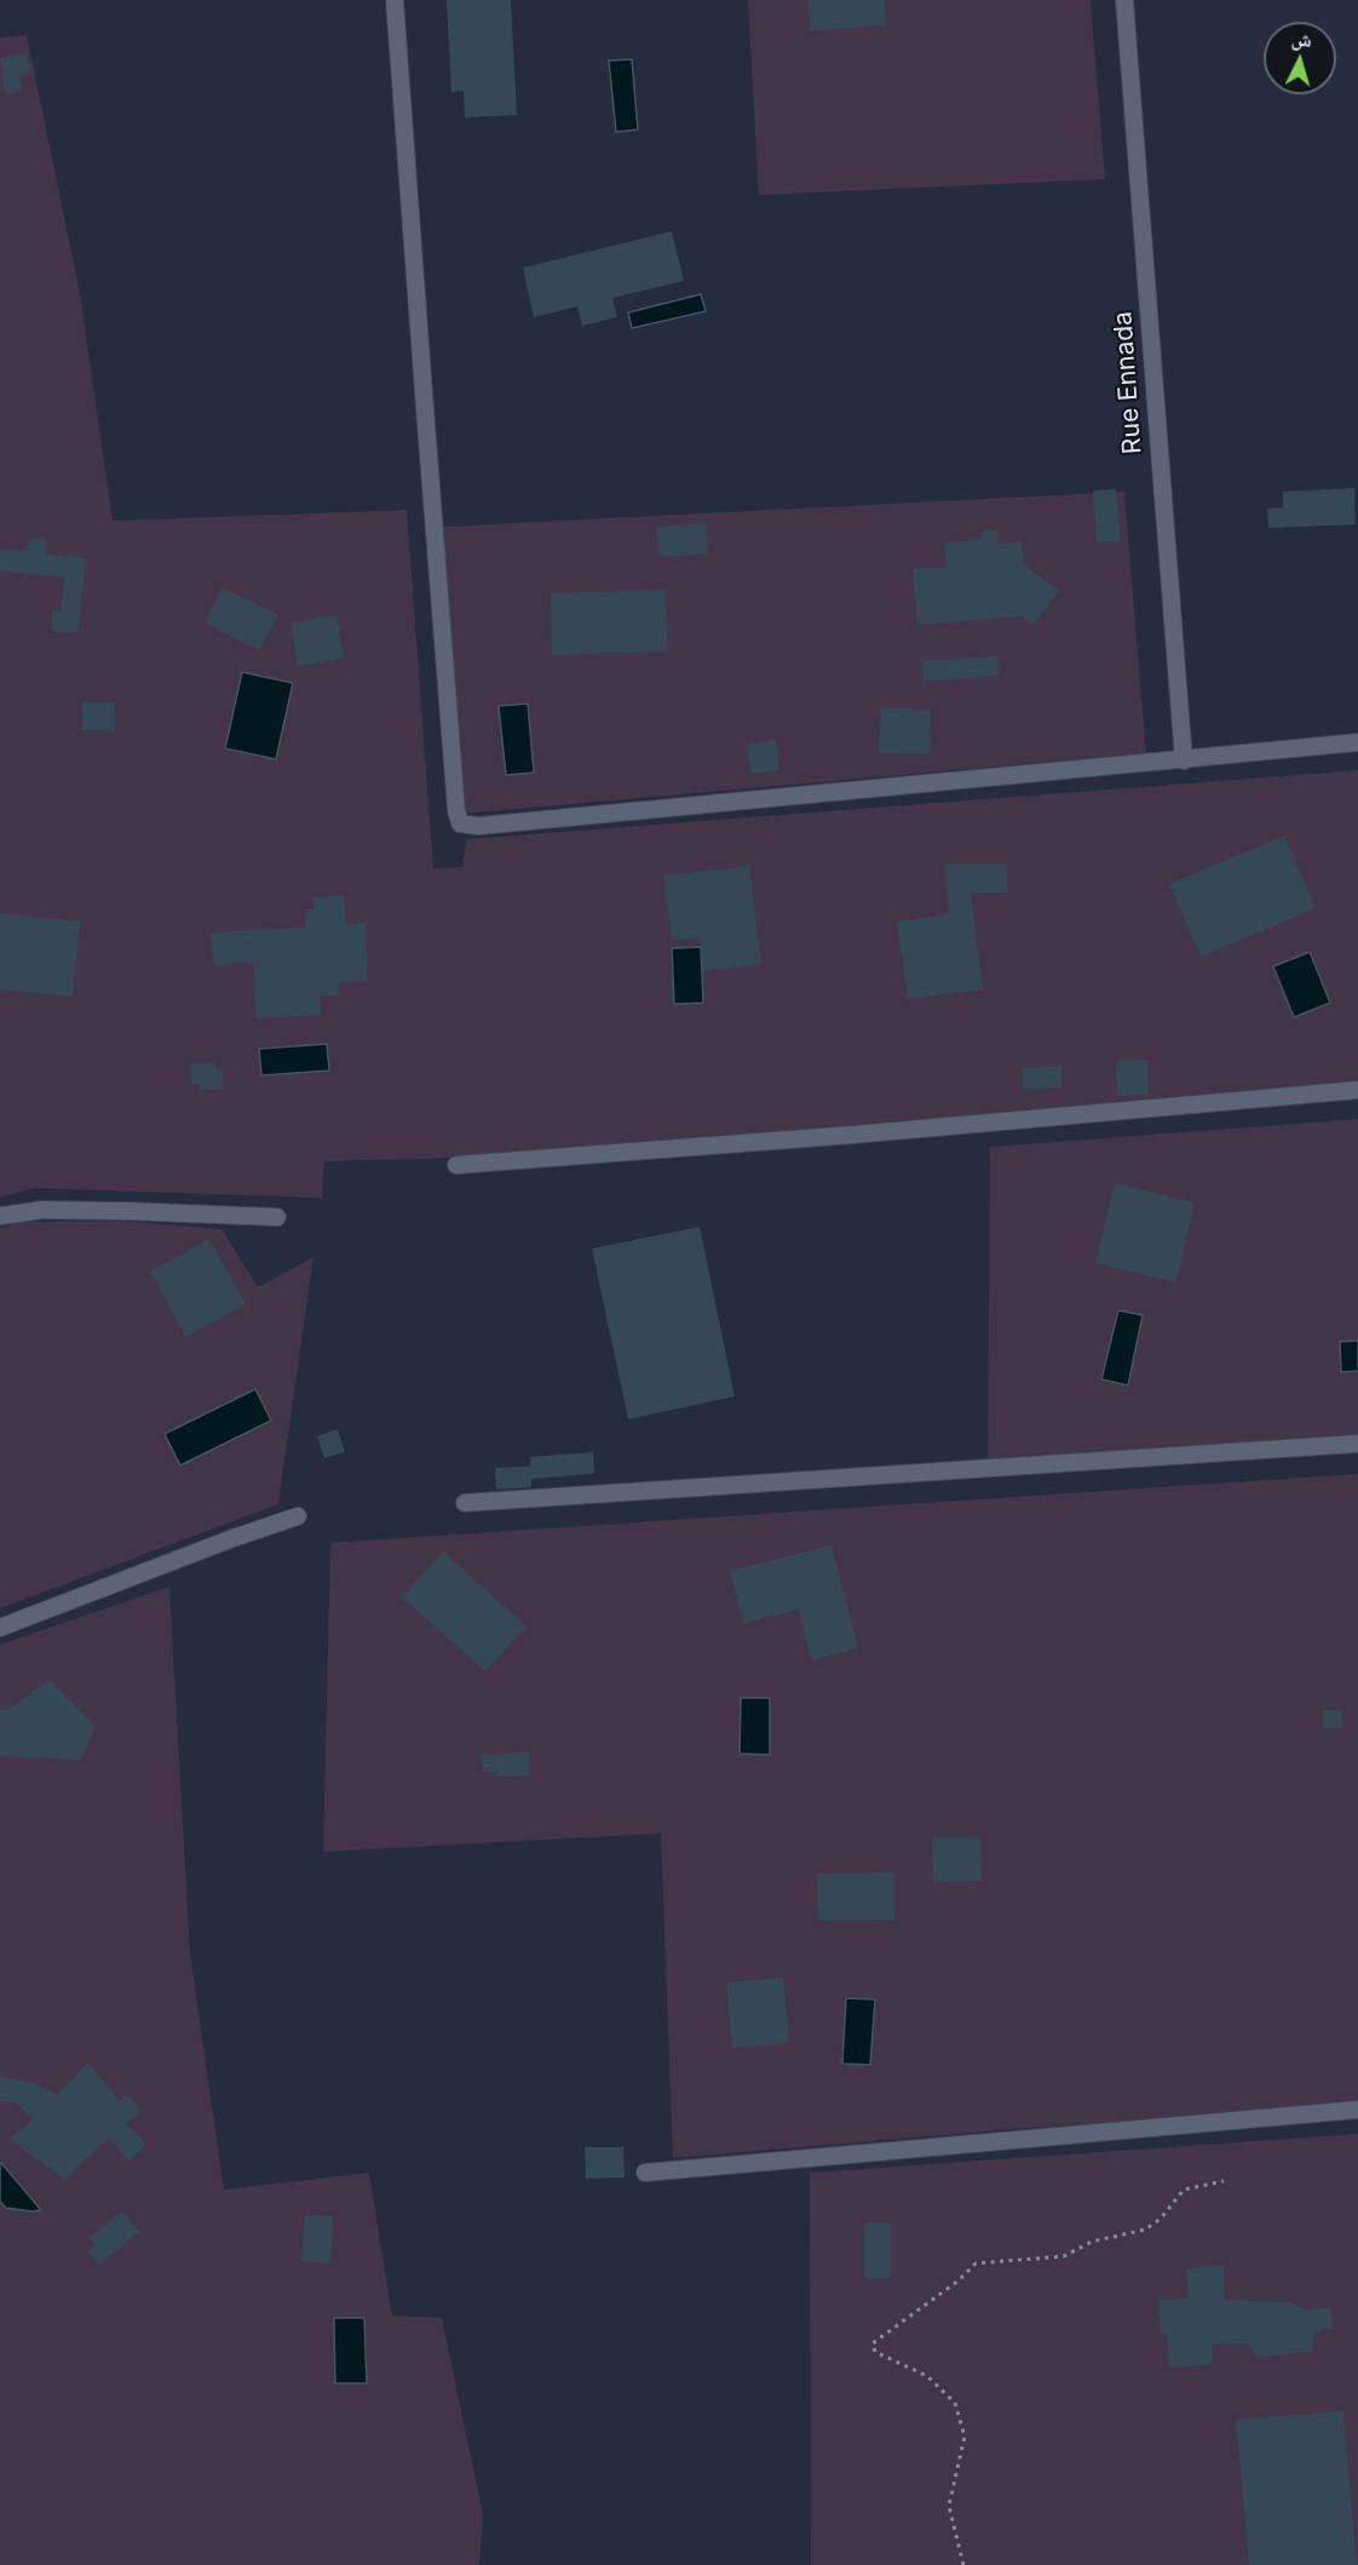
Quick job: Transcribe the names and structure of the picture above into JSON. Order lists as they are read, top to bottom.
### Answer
{
  "streets": {
    "street": ["Rue Ennada"]
  },
  "north": "top"
}
